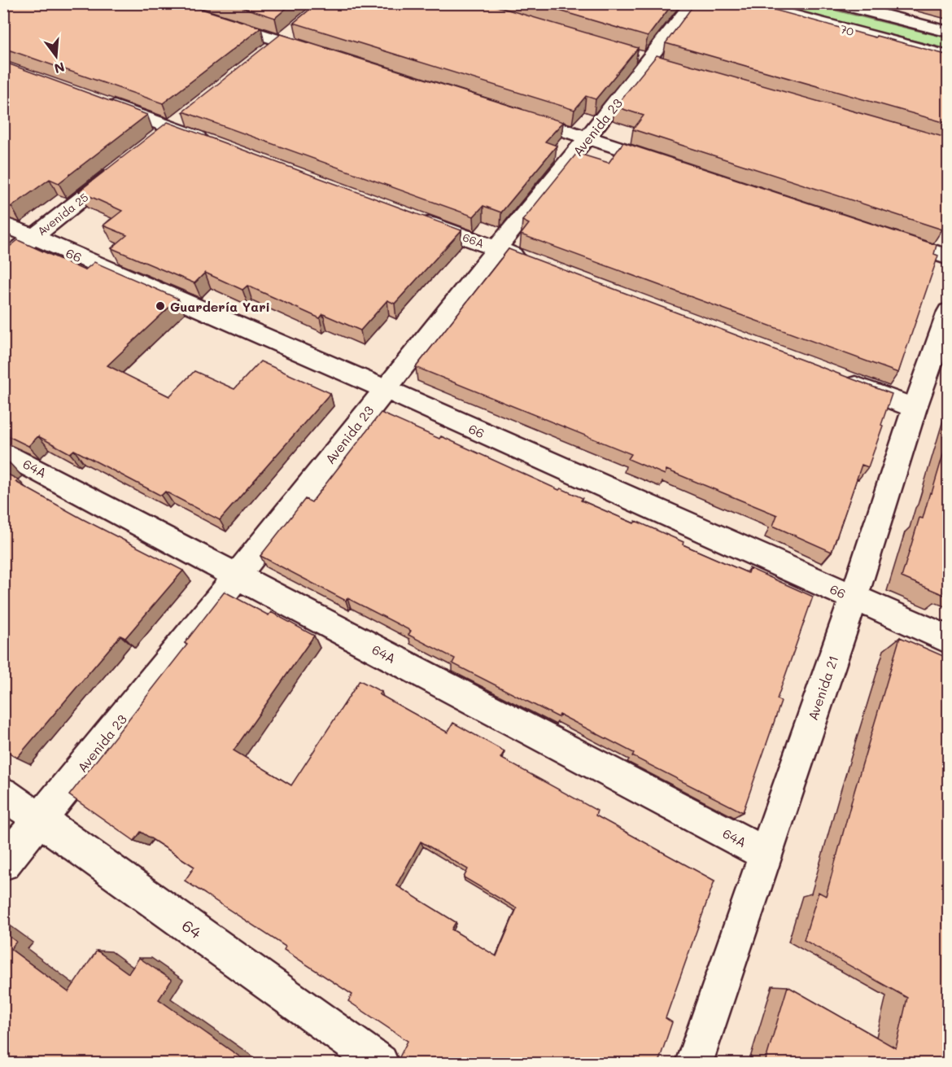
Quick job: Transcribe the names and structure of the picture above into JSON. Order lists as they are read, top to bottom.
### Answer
{
  "streets": {
    "street": [
      "70",
      "Avenida 23",
      "Avenida 25",
      "66A",
      "66",
      "64A",
      "Avenida 21",
      "64"
    ]
  },
  "crossings": [
    ["Avenida 23", "66A"],
    ["Avenida 23", "66"],
    ["Avenida 23", "64A"],
    ["Avenida 23", "64"],
    ["Avenida 25", "66"],
    ["66", "Avenida 21"],
    ["64A", "Avenida 21"]
  ],
  "places": ["Guardería Yari"],
  "north": "bottom"
}
